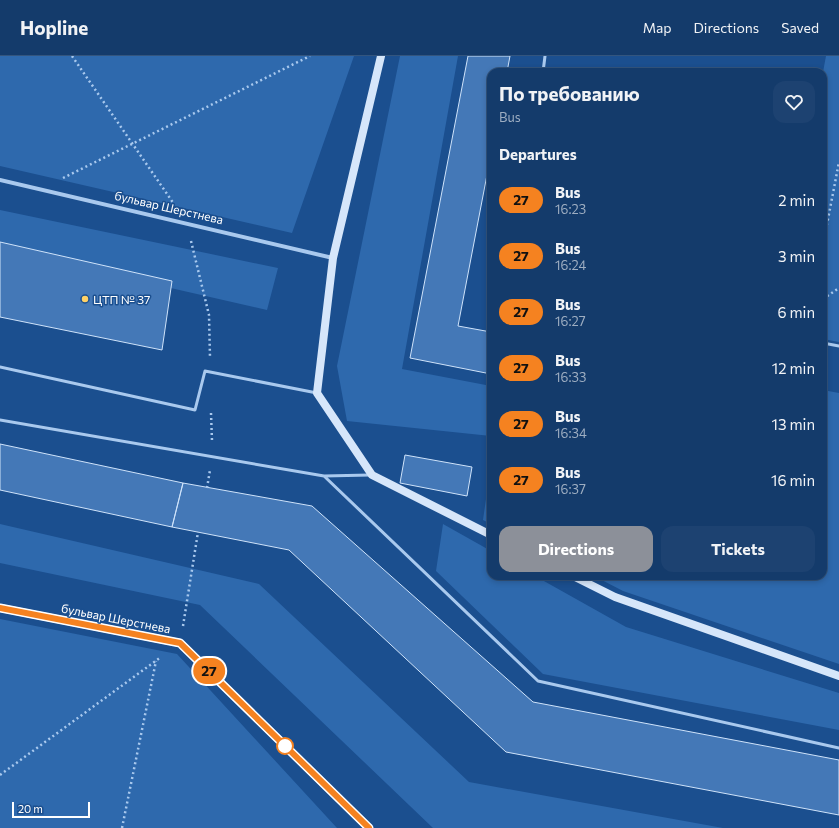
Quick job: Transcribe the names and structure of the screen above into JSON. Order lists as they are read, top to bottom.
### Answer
{
  "streets": {
    "street": ["бульвар Шерстнева"]
  },
  "places": ["ЦТП № 37"],
  "lines": ["bus line 27"],
  "scale_bar": "20 m",
  "page": {
    "header": "Hopline",
    "nav": ["Map", "Directions", "Saved"],
    "on_map": "27",
    "heading": [
      ["По требованию", "Bus"],
      "Departures"
    ],
    "list": [
      {
        "mark": "27",
        "name": "Bus",
        "note": "16:23",
        "value": "2 min"
      },
      {
        "mark": "27",
        "name": "Bus",
        "note": "16:24",
        "value": "3 min"
      },
      {
        "mark": "27",
        "name": "Bus",
        "note": "16:27",
        "value": "6 min"
      },
      {
        "mark": "27",
        "name": "Bus",
        "note": "16:33",
        "value": "12 min"
      },
      {
        "mark": "27",
        "name": "Bus",
        "note": "16:34",
        "value": "13 min"
      },
      {
        "mark": "27",
        "name": "Bus",
        "note": "16:37",
        "value": "16 min"
      }
    ],
    "buttons": ["Directions", "Tickets"],
    "scale": "20 m"
  }
}
